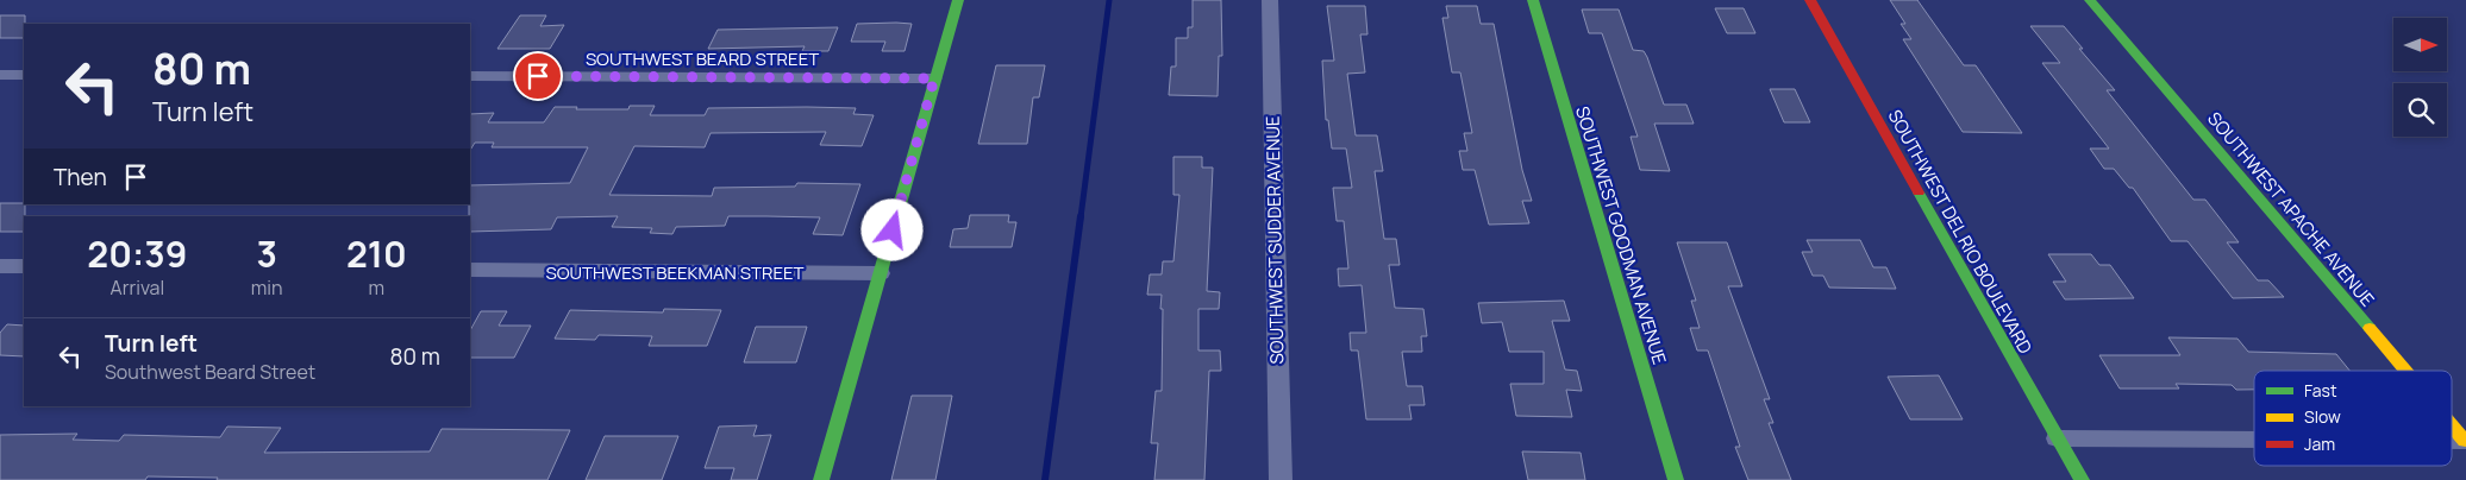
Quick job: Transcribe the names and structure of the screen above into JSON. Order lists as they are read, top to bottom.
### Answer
{
  "streets": {
    "street": [
      "SOUTHWEST BEARD STREET",
      "SOUTHWEST APACHE AVENUE",
      "SOUTHWEST DEL RIO BOULEVARD",
      "SOUTHWEST GOODMAN AVENUE",
      "SOUTHWEST SUDDER AVENUE",
      "SOUTHWEST BEEKMAN STREET"
    ]
  },
  "legend": ["Fast", "Slow", "Jam"],
  "north": "right",
  "page": {
    "turn": ["80 m", "Turn left"],
    "then": "Then",
    "eta": [
      "20:39",
      "Arrival",
      "3",
      "min",
      "210",
      "m"
    ],
    "list": [
      {
        "name": "Turn left",
        "note": "Southwest Beard Street",
        "value": "80 m"
      }
    ]
  }
}
